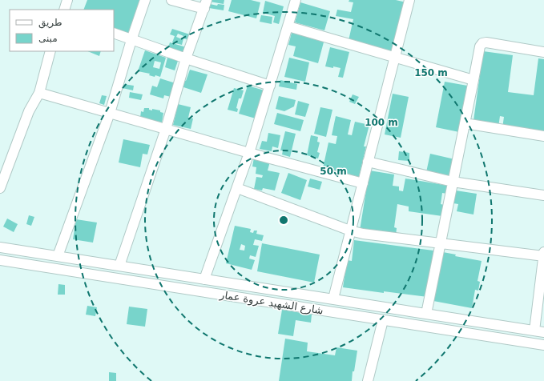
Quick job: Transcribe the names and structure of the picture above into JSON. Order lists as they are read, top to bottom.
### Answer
{
  "streets": {
    "street": ["شارع الشهيد عروة عمار"]
  },
  "legend": ["طريق", "مبنى"],
  "rings": ["150 m", "100 m", "50 m"]
}
